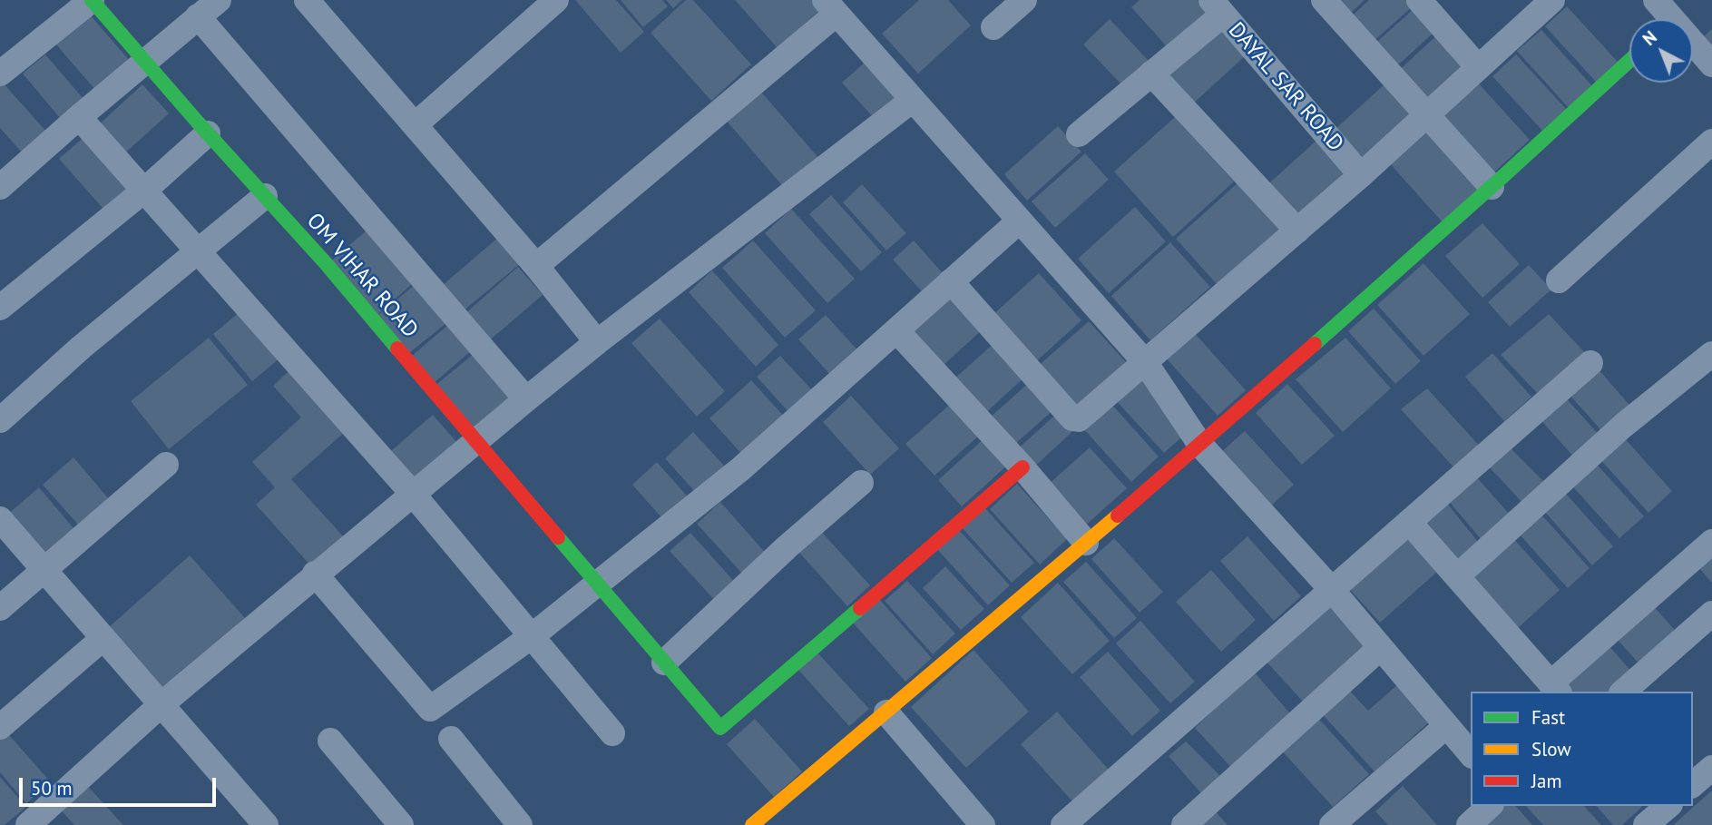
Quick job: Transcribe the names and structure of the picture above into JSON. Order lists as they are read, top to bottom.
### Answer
{
  "streets": {
    "street": ["DAYAL SAR ROAD", "OM VIHAR ROAD"]
  },
  "legend": ["Fast", "Slow", "Jam"],
  "scale_bar": "50 m",
  "north": "top left"
}
